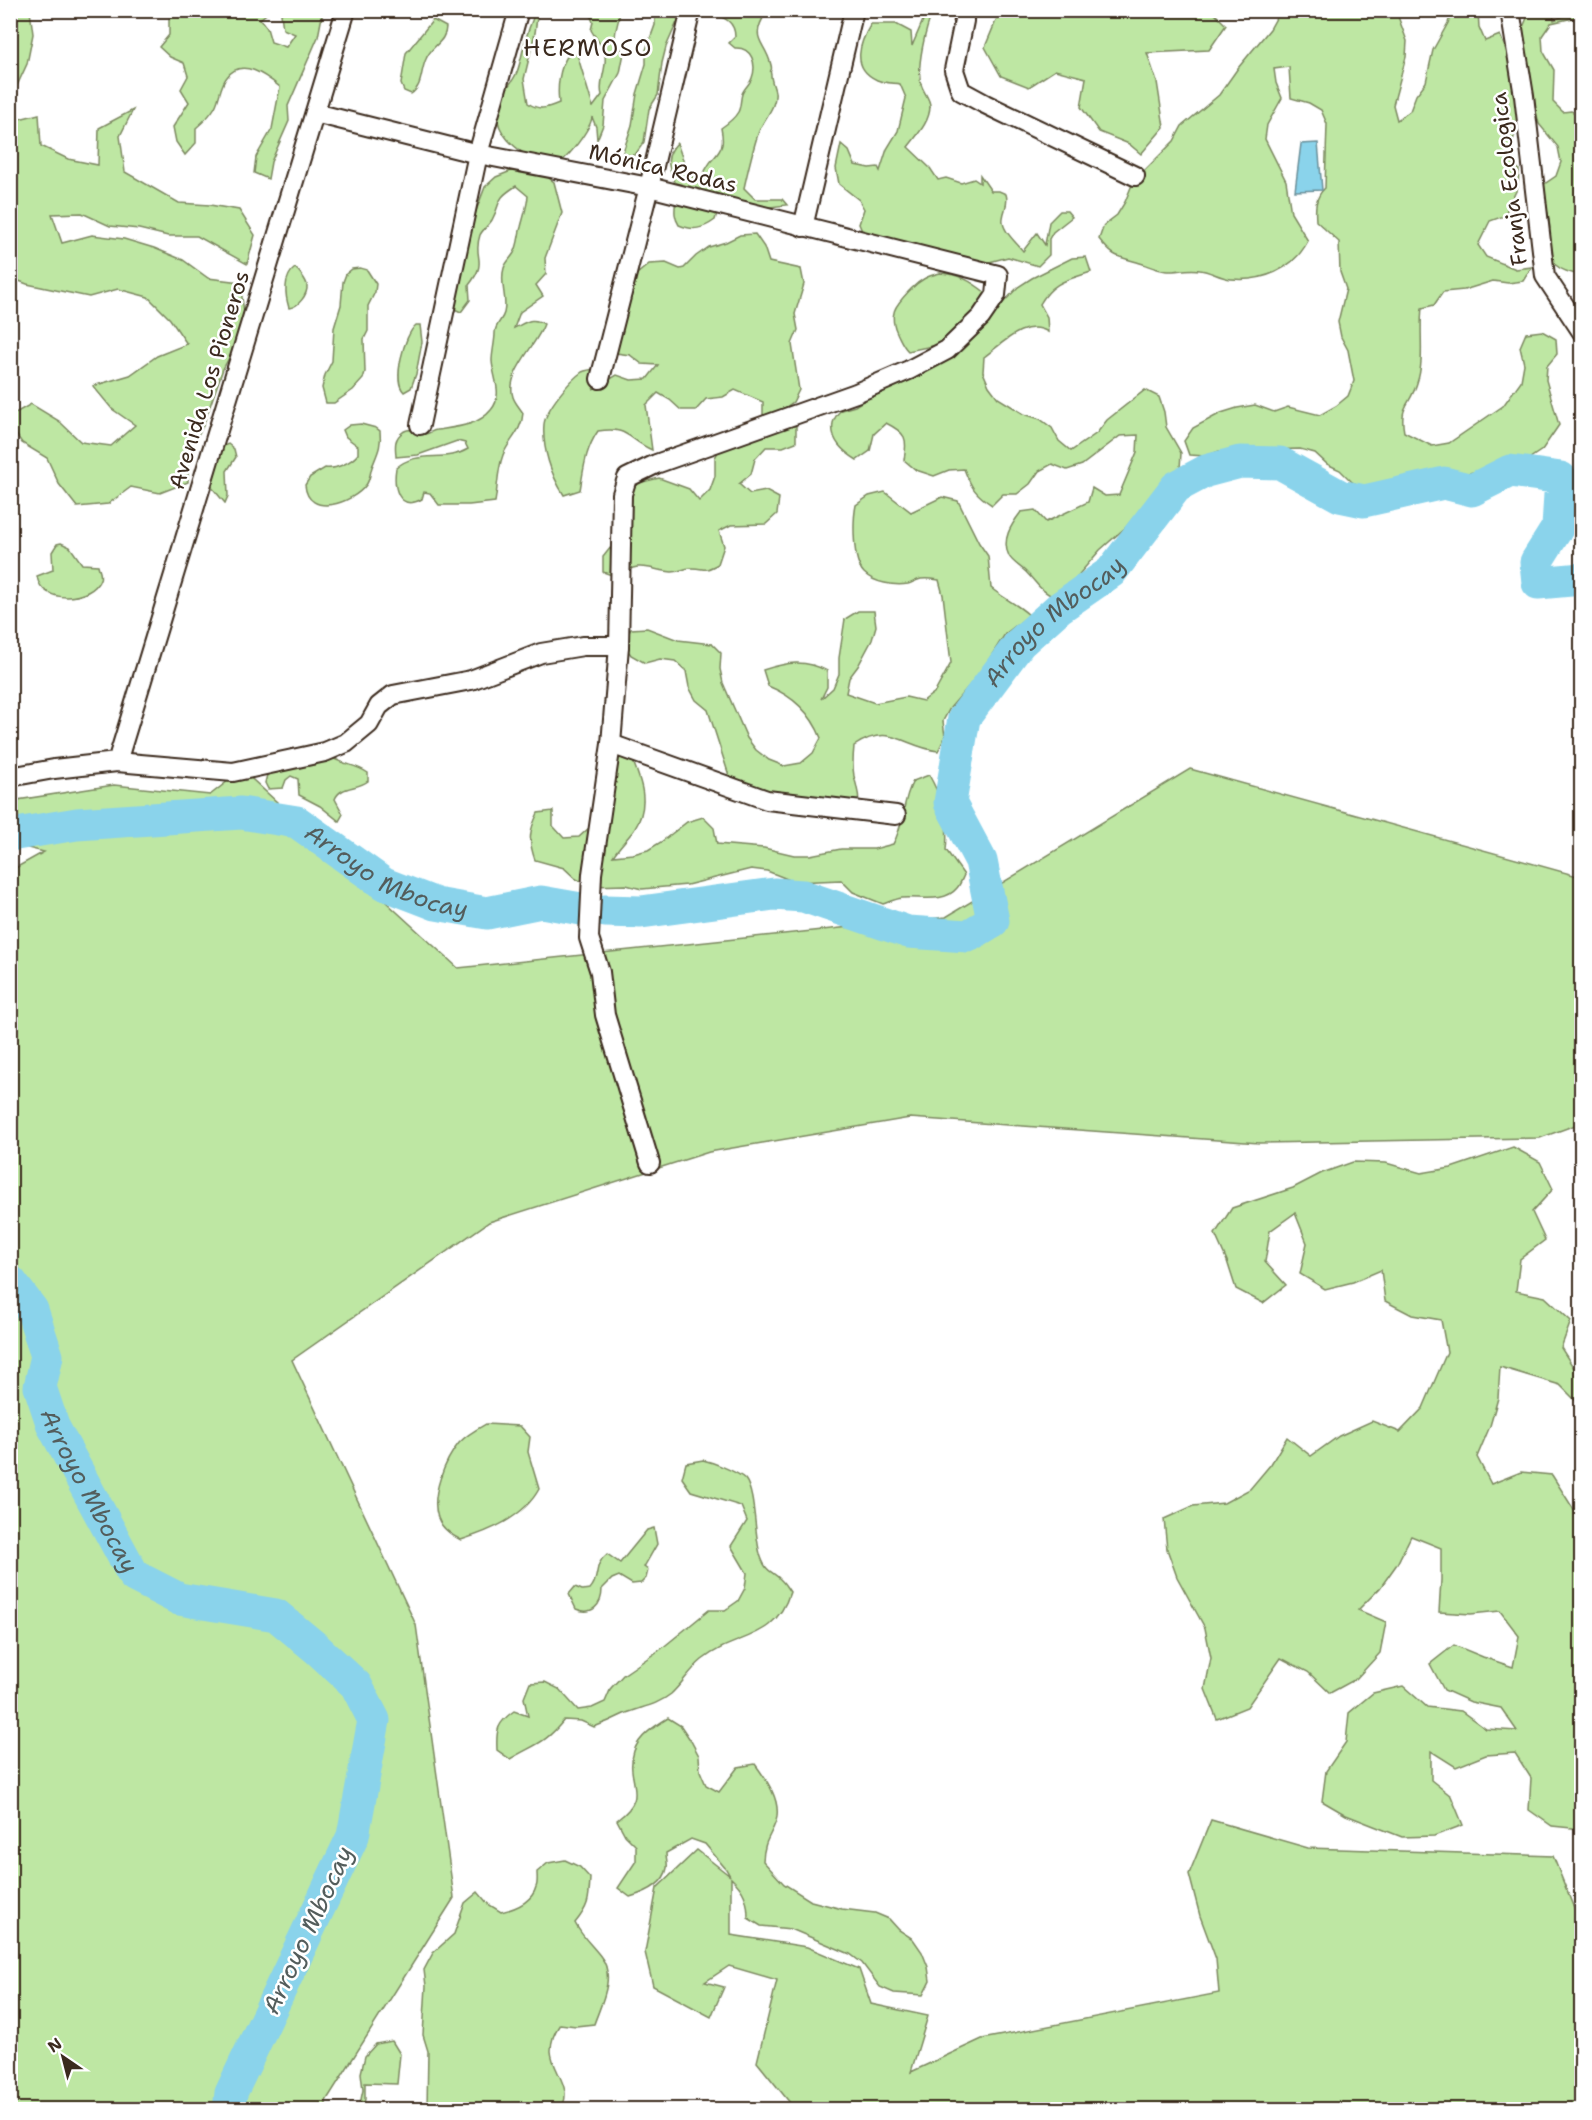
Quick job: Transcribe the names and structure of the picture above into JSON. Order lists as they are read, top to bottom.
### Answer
{
  "streets": {
    "street": ["Mónica Rodas", "Franja Ecologica", "Avenida Los Pioneros"]
  },
  "crossings": [
    ["Mónica Rodas", "Avenida Los Pioneros"]
  ],
  "districts": ["HERMOSO"],
  "water": ["Arroyo Mbocay"],
  "north": "top left"
}
